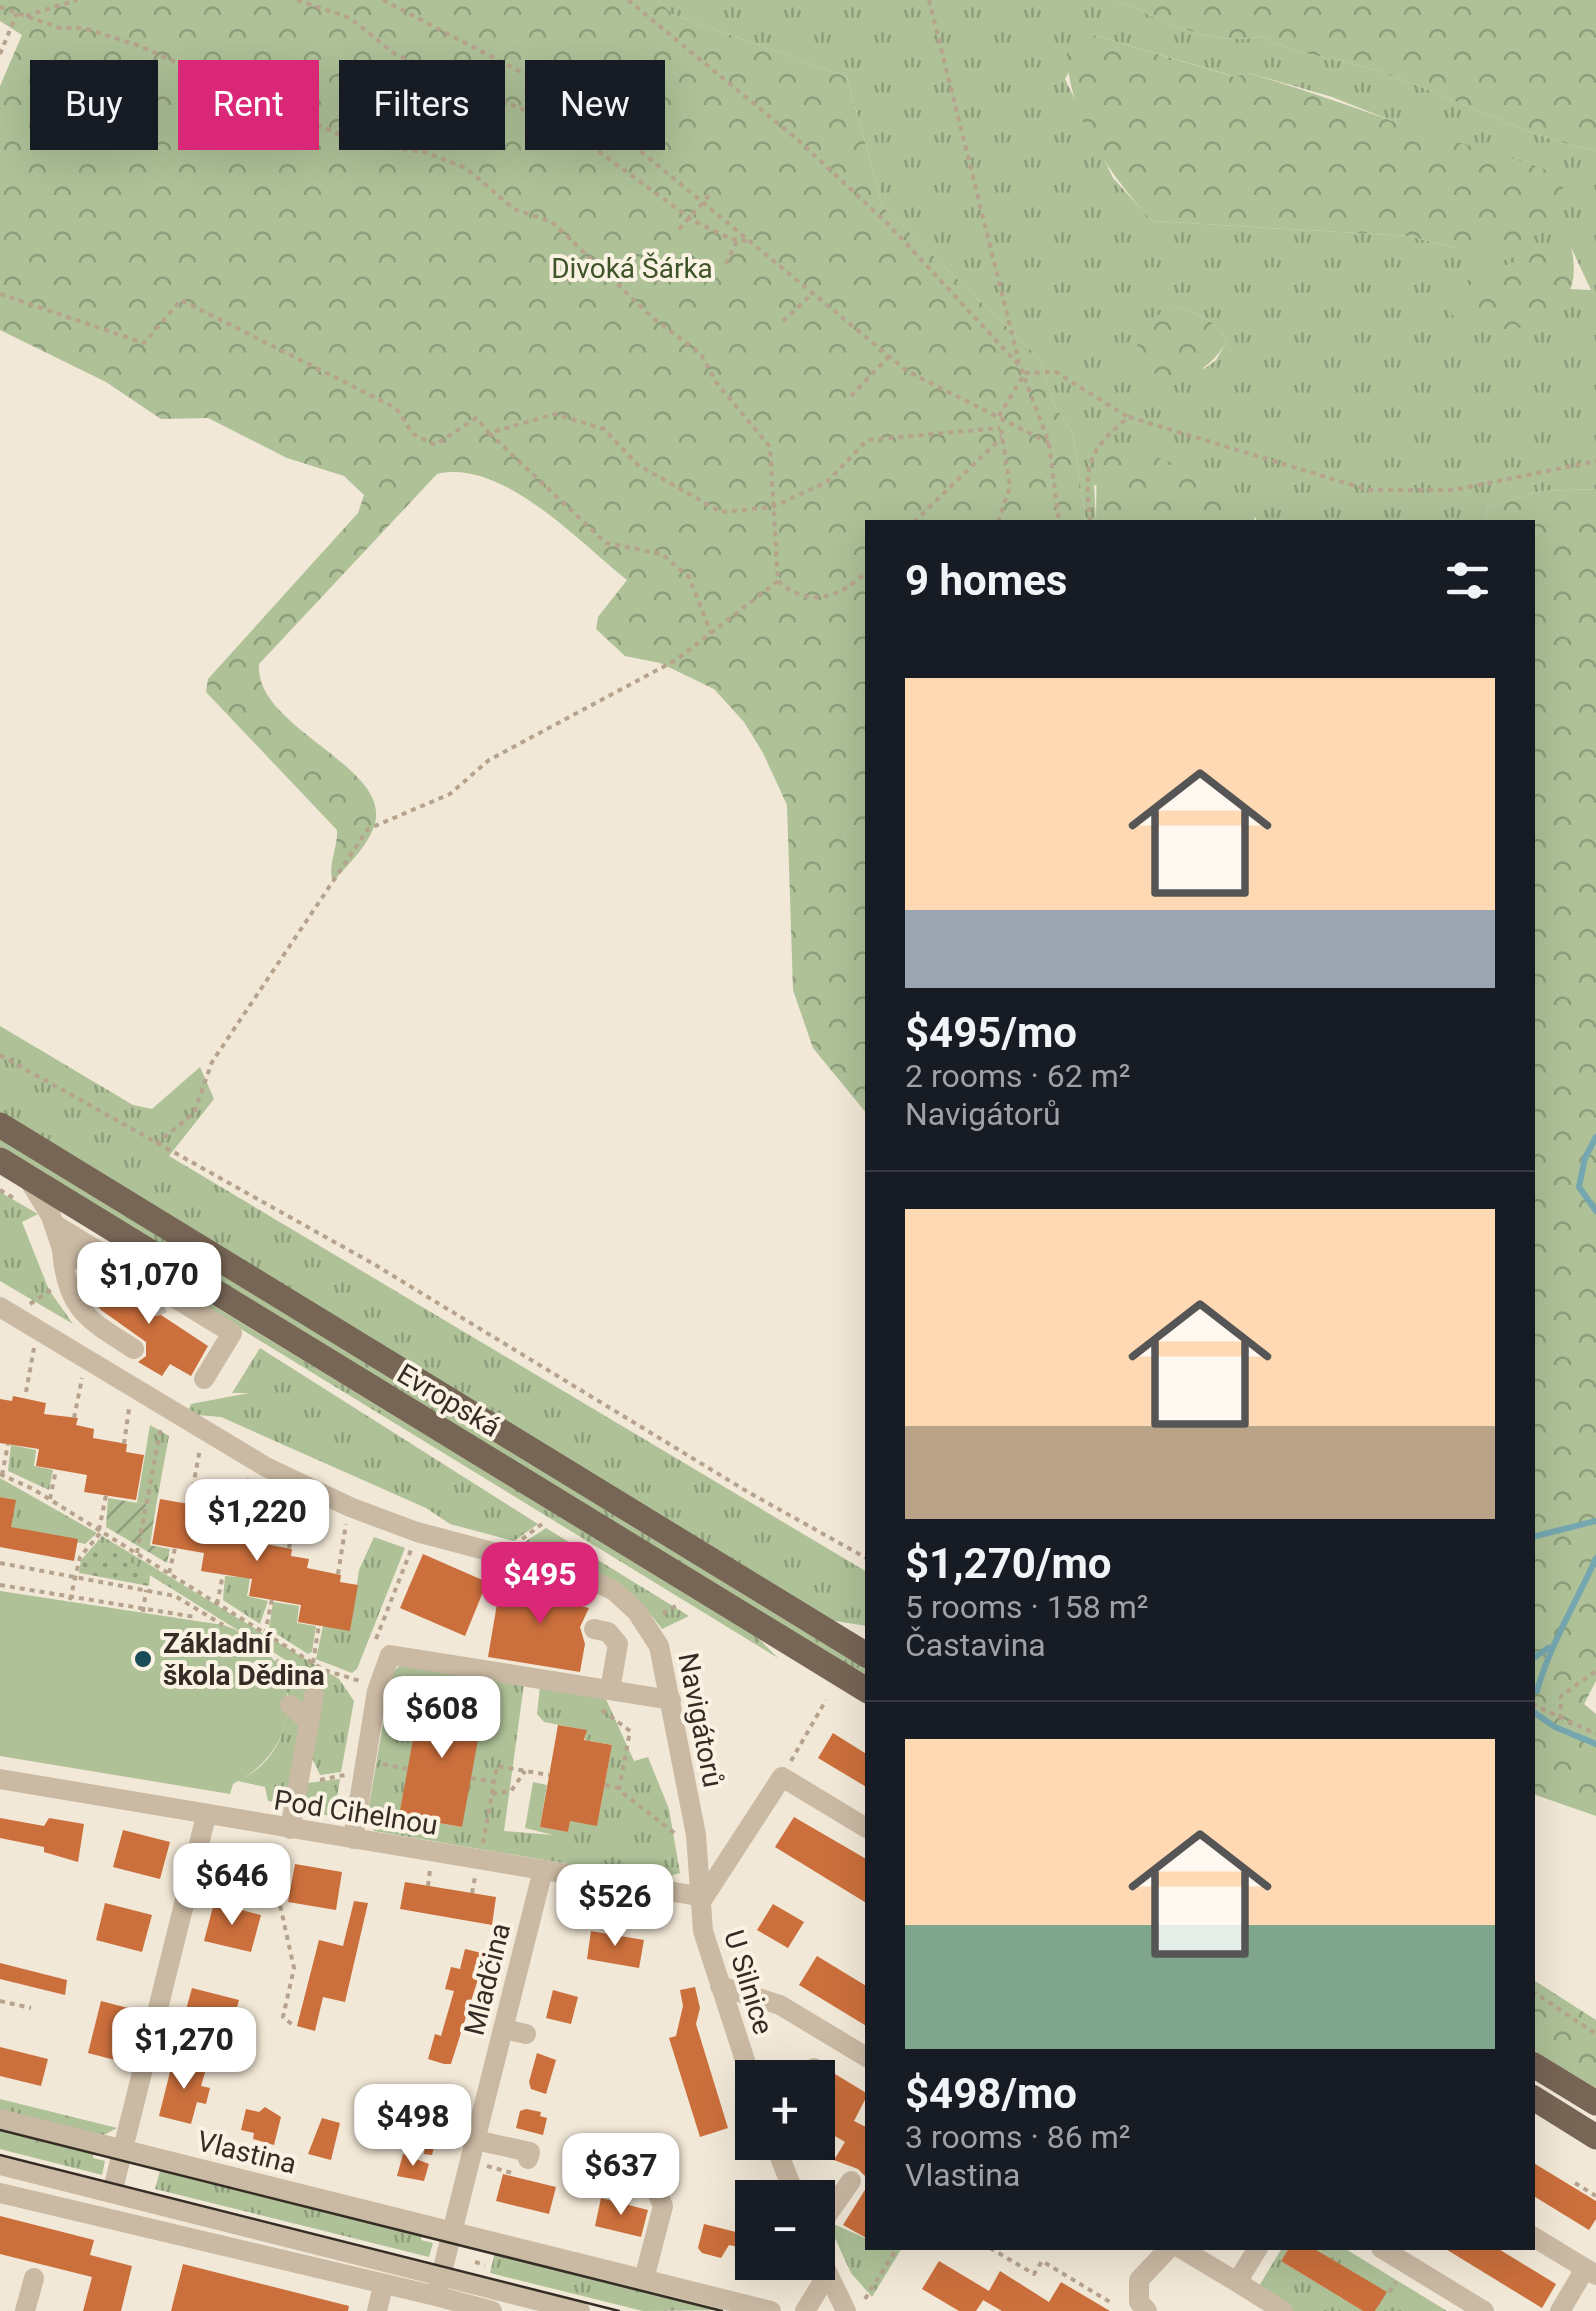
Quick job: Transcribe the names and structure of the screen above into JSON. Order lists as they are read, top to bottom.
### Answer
{
  "streets": {
    "main road": ["Evropská"],
    "street": [
      "Navigátorů",
      "Pod Cihelnou",
      "Mladčina",
      "U Silnice",
      "Vlastina"
    ]
  },
  "crossings": [
    ["Navigátorů", "Pod Cihelnou"],
    ["Navigátorů", "U Silnice"],
    ["Pod Cihelnou", "Mladčina"],
    ["Pod Cihelnou", "U Silnice"],
    ["Mladčina", "Vlastina"]
  ],
  "parks": ["Divoká Šárka"],
  "places": ["Základní škola Dědina"],
  "page": {
    "chip": [
      "Buy",
      "Rent",
      "Filters",
      "New"
    ],
    "heading": "9 homes",
    "list": [
      {
        "name": "$495/mo",
        "note": "2 rooms · 62 m² · Navigátorů"
      },
      {
        "name": "$1,270/mo",
        "note": "5 rooms · 158 m² · Častavina"
      },
      {
        "name": "$498/mo",
        "note": "3 rooms · 86 m² · Vlastina"
      }
    ],
    "price": [
      "$1,070",
      "$1,220",
      "$495",
      "$608",
      "$646",
      "$526",
      "$1,270",
      "$498",
      "$637"
    ],
    "map_buttons": ["+", "−"]
  }
}
